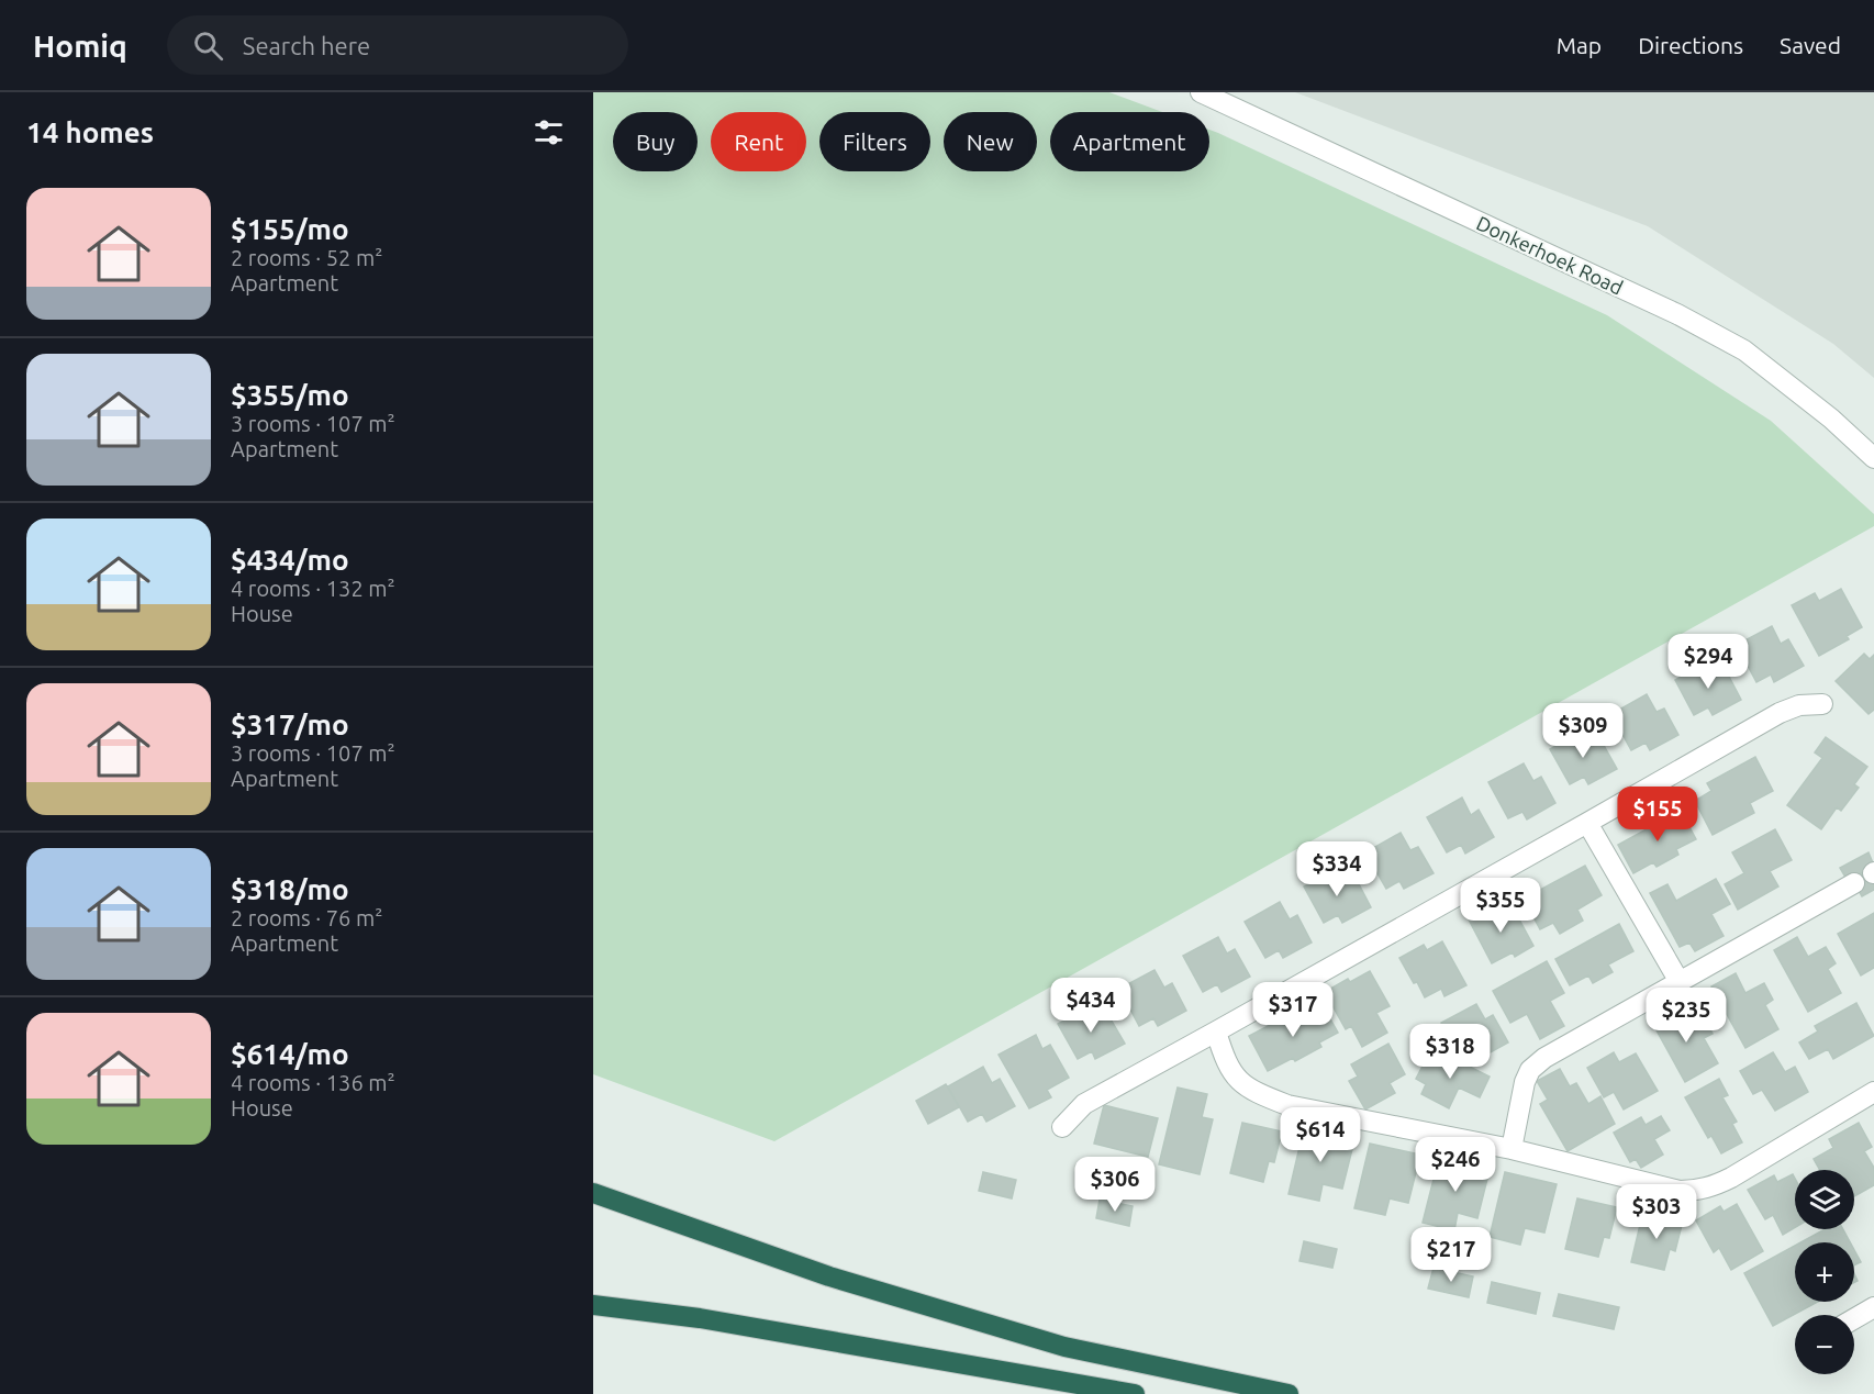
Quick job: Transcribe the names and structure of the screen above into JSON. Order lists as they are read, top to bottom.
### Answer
{
  "streets": {
    "street": ["Donkerhoek Road"]
  },
  "page": {
    "header": "Homiq",
    "search": "Search here",
    "nav": ["Map", "Directions", "Saved"],
    "heading": "14 homes",
    "chip": [
      "Buy",
      "Rent",
      "Filters",
      "New",
      "Apartment"
    ],
    "list": [
      {
        "name": "$155/mo",
        "note": "2 rooms · 52 m² · Apartment"
      },
      {
        "name": "$355/mo",
        "note": "3 rooms · 107 m² · Apartment"
      },
      {
        "name": "$434/mo",
        "note": "4 rooms · 132 m² · House"
      },
      {
        "name": "$317/mo",
        "note": "3 rooms · 107 m² · Apartment"
      },
      {
        "name": "$318/mo",
        "note": "2 rooms · 76 m² · Apartment"
      },
      {
        "name": "$614/mo",
        "note": "4 rooms · 136 m² · House"
      }
    ],
    "price": [
      "$294",
      "$309",
      "$155",
      "$334",
      "$355",
      "$434",
      "$317",
      "$235",
      "$318",
      "$614",
      "$246",
      "$306",
      "$303",
      "$217"
    ],
    "map_buttons": ["+", "−"]
  }
}
